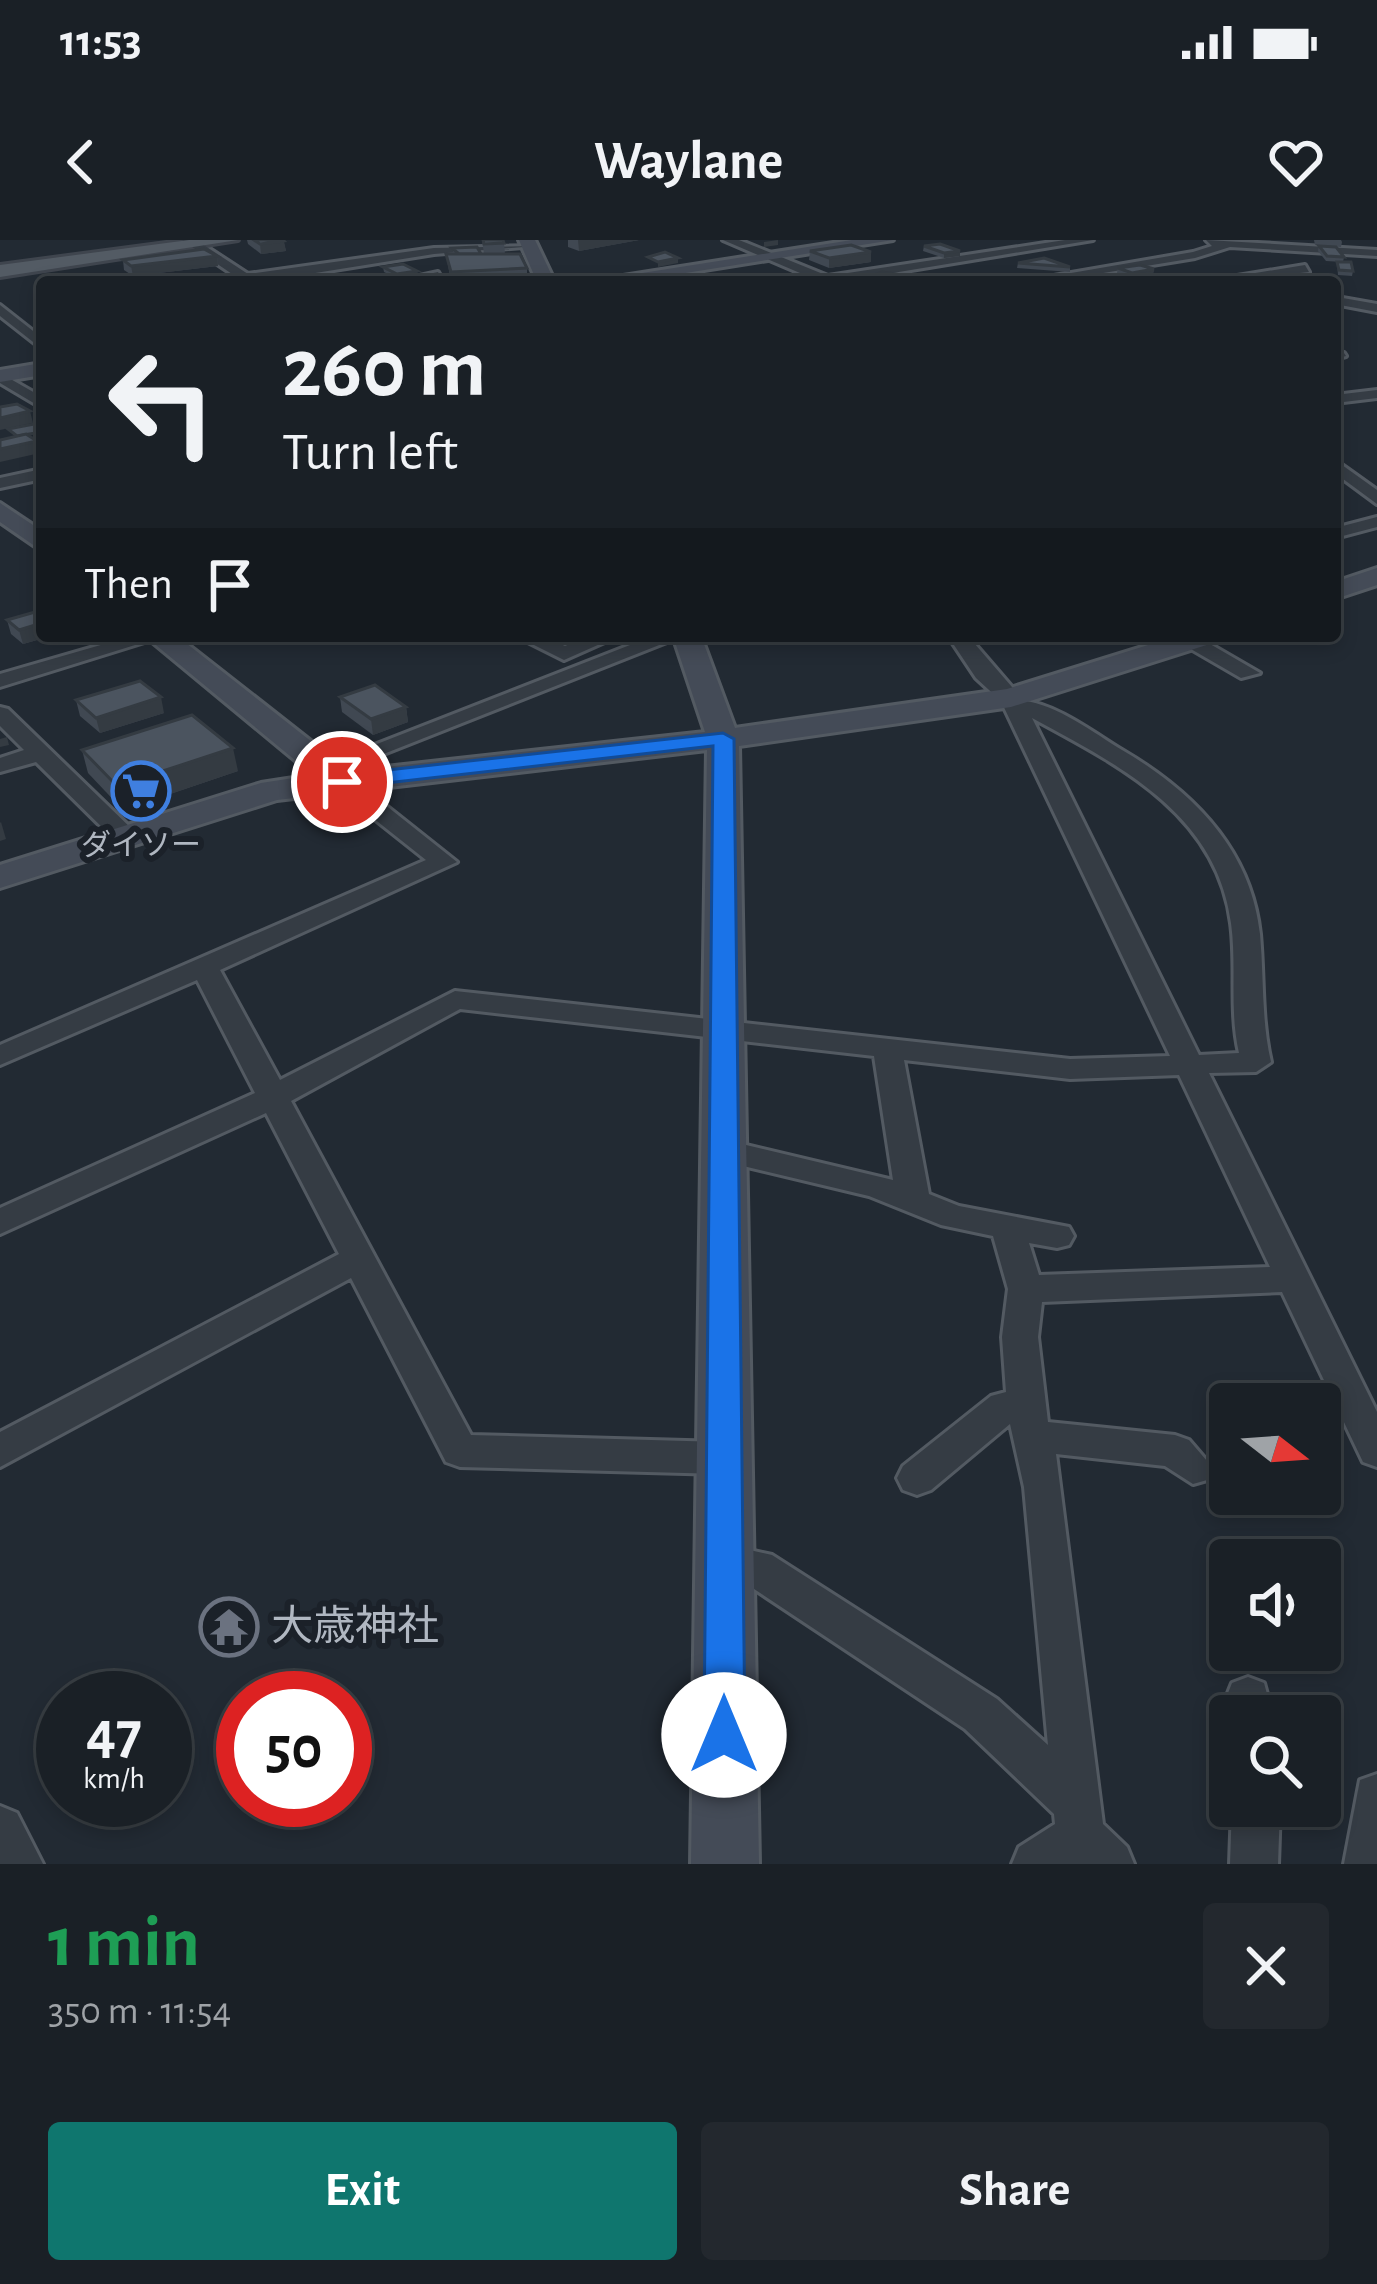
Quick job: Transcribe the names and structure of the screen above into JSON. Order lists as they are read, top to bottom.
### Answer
{
  "places": {
    "supermarket": ["ダイソー"],
    "temple": ["大歳神社"]
  },
  "north": "right",
  "page": {
    "status": "11:53",
    "header": "Waylane",
    "turn": ["260 m", "Turn left"],
    "then": "Then",
    "speed": "47 km/h",
    "limit": "50",
    "heading": ["1 min", "350 m · 11:54"],
    "buttons": ["Exit", "Share"]
  }
}
